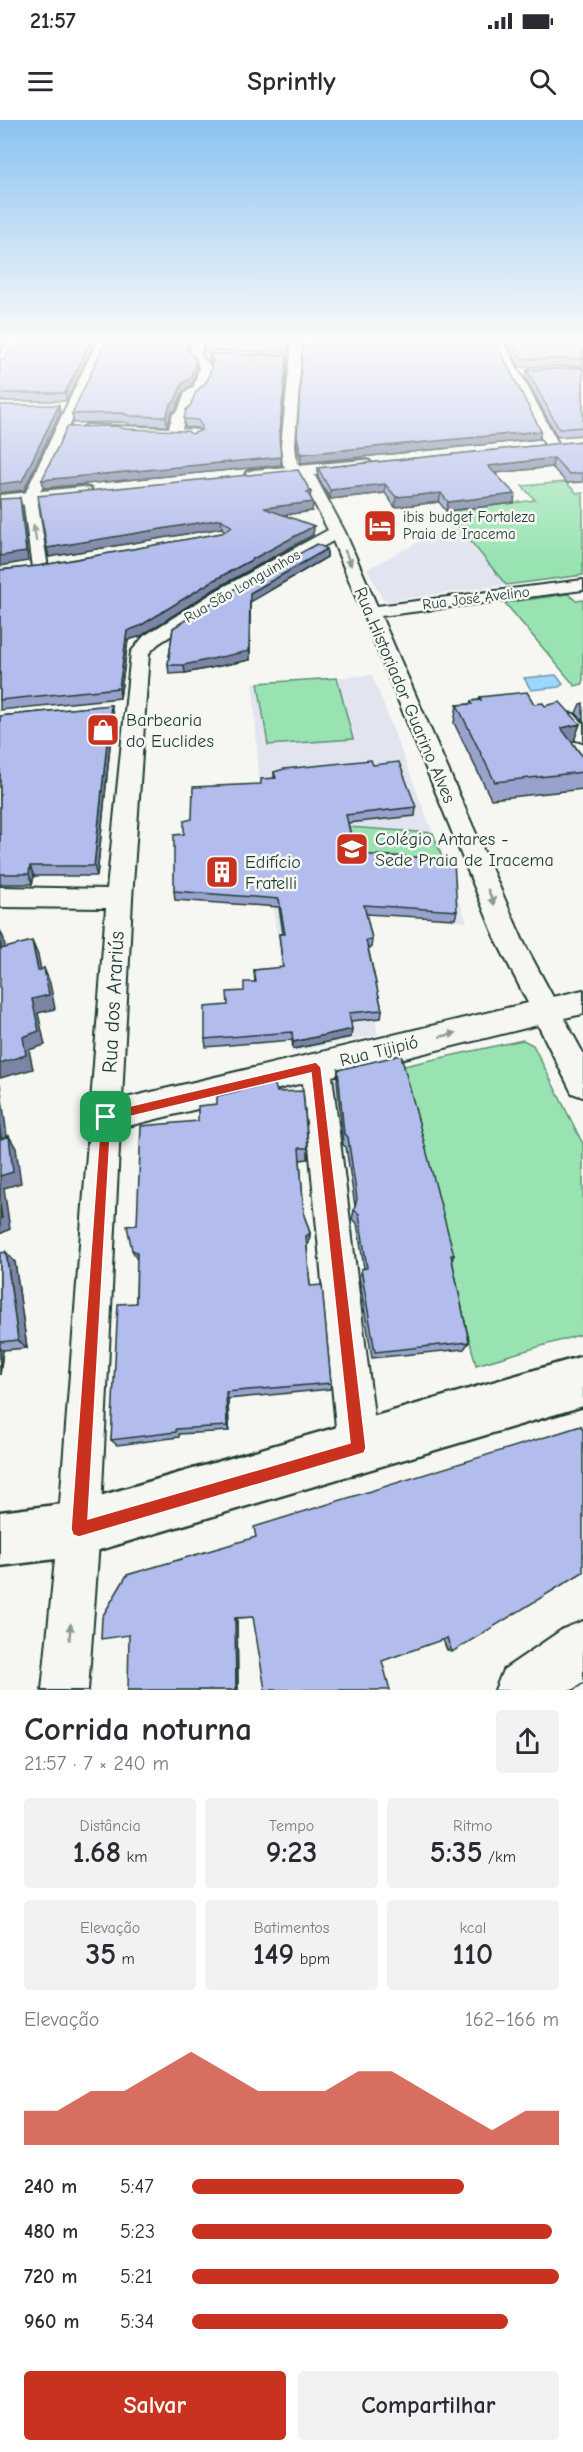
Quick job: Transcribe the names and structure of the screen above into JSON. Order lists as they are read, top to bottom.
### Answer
{
  "streets": {
    "street": [
      "Rua São Longuinhos",
      "Rua José Avelino",
      "Rua Historiador Guarino Alves",
      "Rua dos Arariús",
      "Rua Tijipió"
    ]
  },
  "crossings": [
    ["Rua São Longuinhos", "Rua Historiador Guarino Alves"],
    ["Rua São Longuinhos", "Rua dos Arariús"],
    ["Rua José Avelino", "Rua Historiador Guarino Alves"],
    ["Rua Historiador Guarino Alves", "Rua Tijipió"],
    ["Rua dos Arariús", "Rua Tijipió"]
  ],
  "one_way": ["Rua Historiador Guarino Alves", "Rua Tijipió"],
  "places": {
    "hotel": ["ibis budget Fortaleza Praia de Iracema"],
    "shop": ["Barbearia do Euclides"],
    "school or university": ["Colégio Antares - Sede Praia de Iracema"],
    "building": ["Edifício Fratelli"]
  },
  "page": {
    "status": "21:57",
    "header": "Sprintly",
    "heading": ["Corrida noturna", "21:57 · 7 × 240 m"],
    "stats": [
      ["Distância", "1.68 km"],
      ["Tempo", "9:23"],
      ["Ritmo", "5:35 /km"],
      ["Elevação", "35 m"],
      ["Batimentos", "149 bpm"],
      ["kcal", "110"]
    ],
    "chart": ["Elevação", "162–166 m"],
    "list": [
      {
        "name": "240 m",
        "note": "5:47"
      },
      {
        "name": "480 m",
        "note": "5:23"
      },
      {
        "name": "720 m",
        "note": "5:21"
      },
      {
        "name": "960 m",
        "note": "5:34"
      }
    ],
    "buttons": ["Salvar", "Compartilhar"]
  }
}
